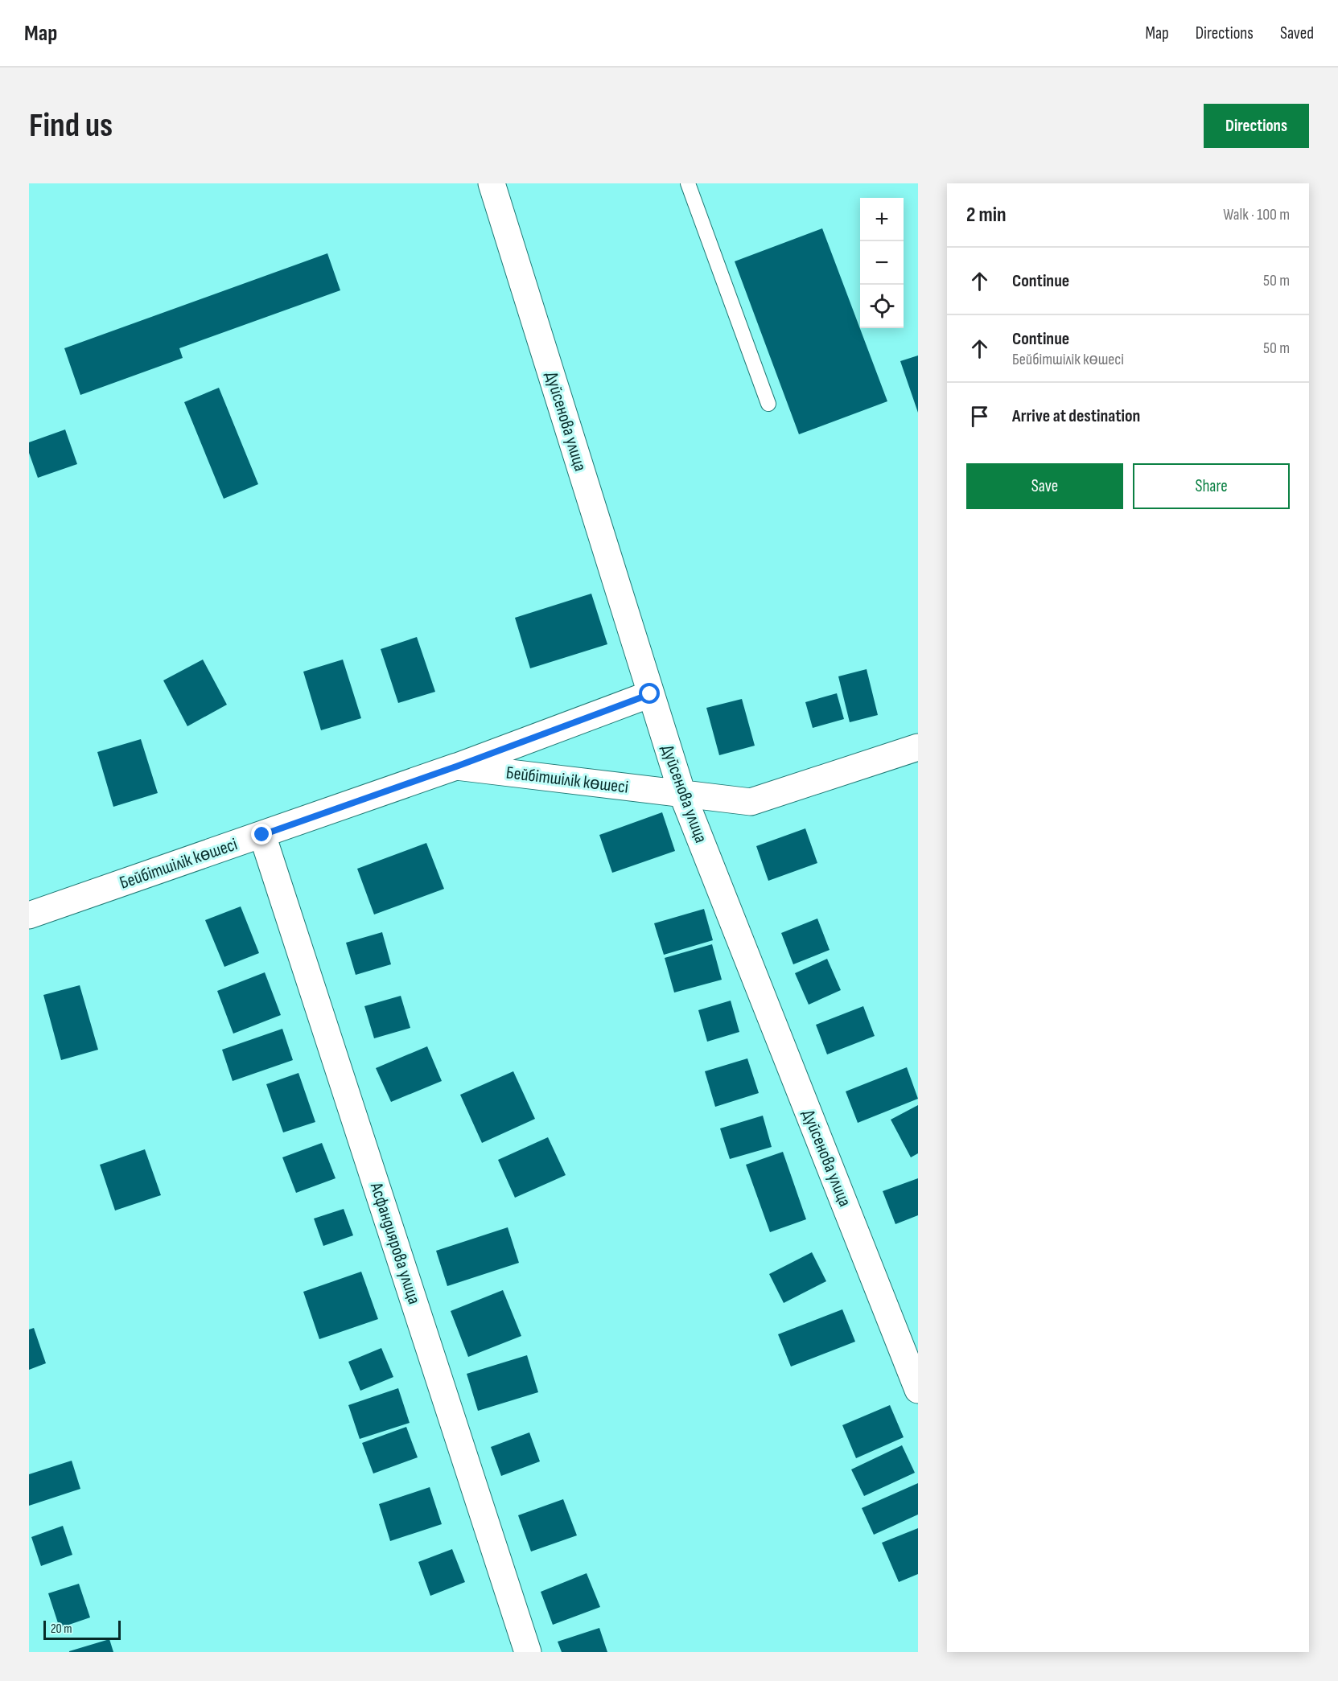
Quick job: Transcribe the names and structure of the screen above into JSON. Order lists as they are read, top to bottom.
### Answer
{
  "streets": {
    "street": ["Дуйсенова улица", "Бейбітшілік көшесі", "Асфандиярова улица"]
  },
  "crossings": [
    ["Дуйсенова улица", "Бейбітшілік көшесі"],
    ["Бейбітшілік көшесі", "Асфандиярова улица"]
  ],
  "scale_bar": "20 m",
  "page": {
    "header": "Map",
    "nav": ["Map", "Directions", "Saved"],
    "buttons": [
      "Directions",
      ["Save", "Share"]
    ],
    "title": "Find us",
    "heading": ["2 min", "Walk · 100 m"],
    "map_buttons": ["+", "−"],
    "list": [
      ["Continue", "50 m"],
      ["Continue", "Бейбітшілік көшесі", "50 m"],
      "Arrive at destination"
    ],
    "scale": "20 m"
  }
}
